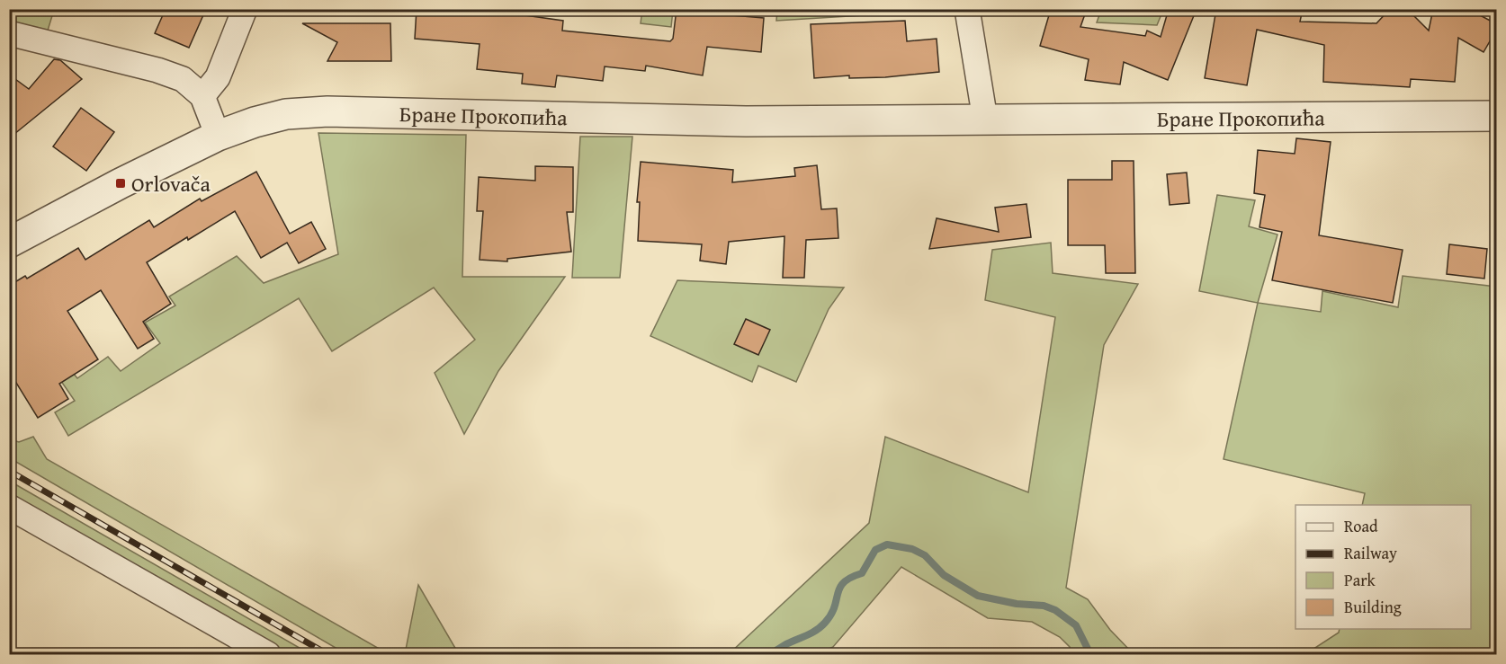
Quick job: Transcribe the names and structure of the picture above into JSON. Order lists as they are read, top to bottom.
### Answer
{
  "streets": {
    "street": ["Бране Прокопића"]
  },
  "places": {
    "transit": ["Orlovača"]
  },
  "legend": [
    "Road",
    "Railway",
    "Park",
    "Building"
  ]
}
